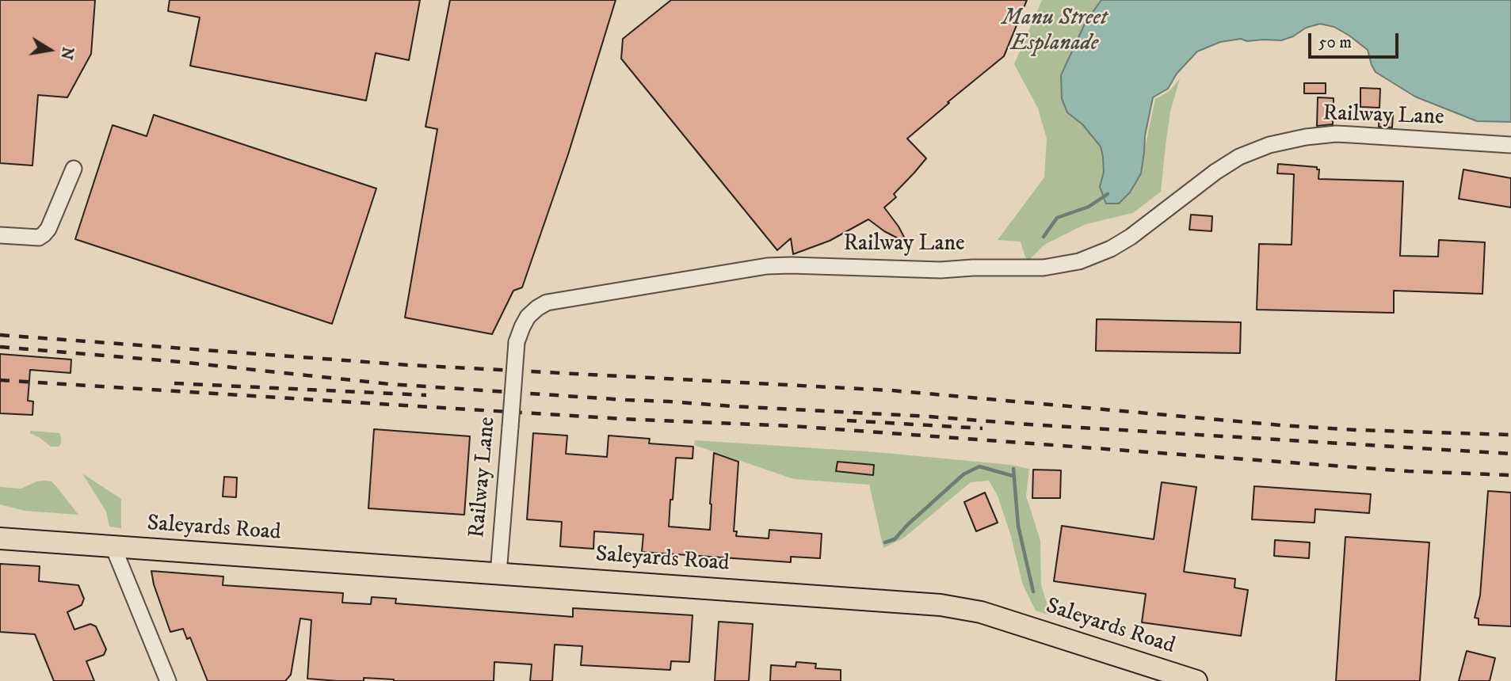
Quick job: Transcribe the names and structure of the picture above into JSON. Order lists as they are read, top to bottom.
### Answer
{
  "streets": {
    "main road": ["Saleyards Road"],
    "street": ["Railway Lane"]
  },
  "crossings": [
    ["Railway Lane", "Saleyards Road"]
  ],
  "parks": ["Manu Street Esplanade"],
  "scale_bar": "50 m",
  "north": "right"
}
